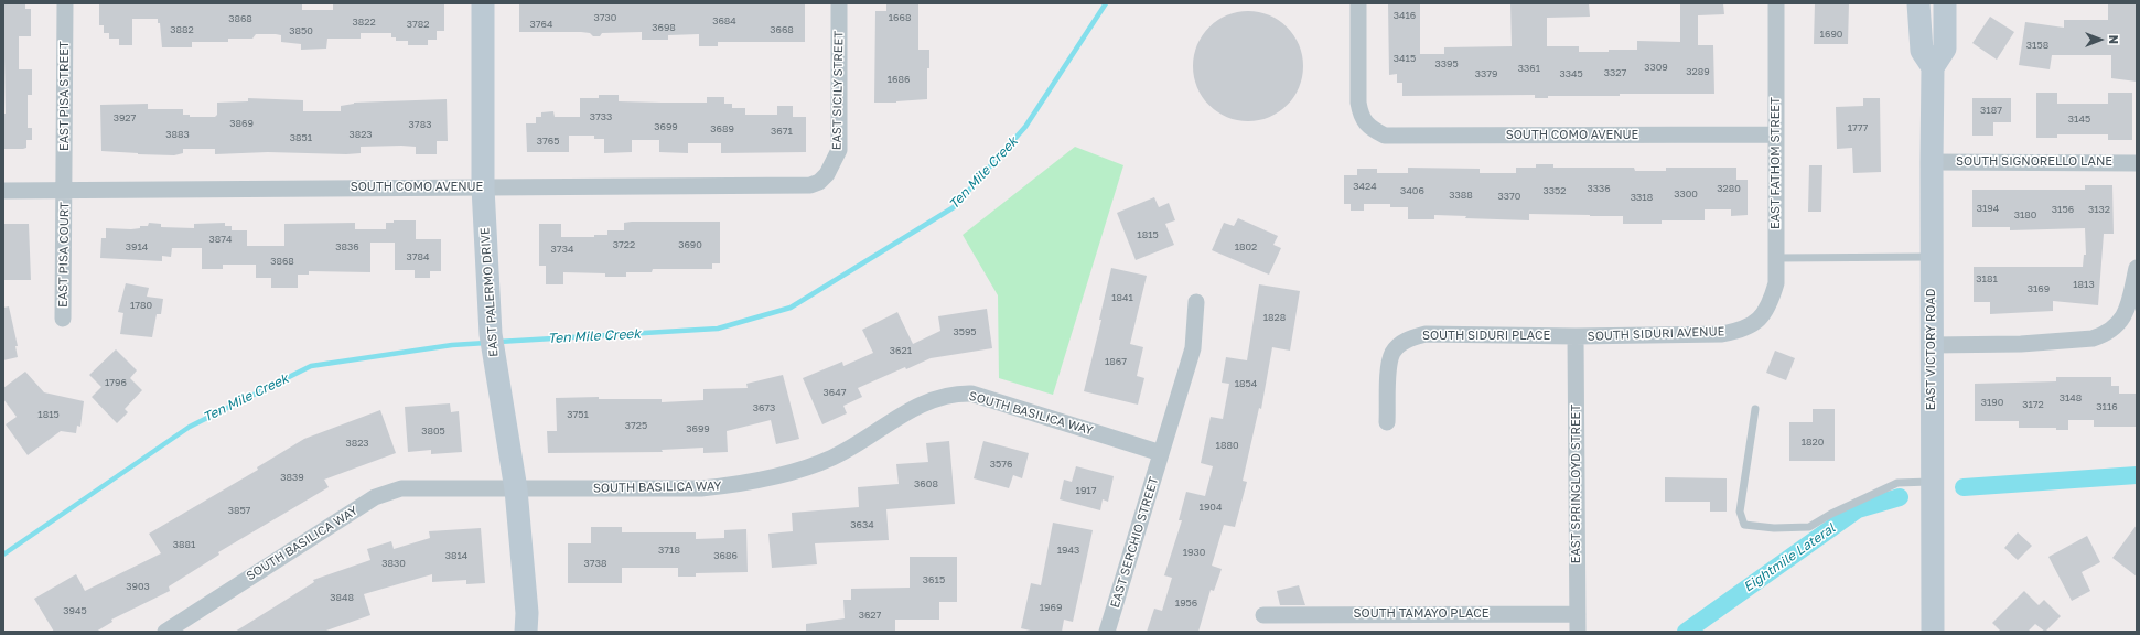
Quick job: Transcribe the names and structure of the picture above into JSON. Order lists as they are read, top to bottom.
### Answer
{
  "streets": {
    "main road": ["EAST PALERMO DRIVE", "EAST VICTORY ROAD"],
    "street": [
      "EAST SICILY STREET",
      "EAST PISA STREET",
      "SOUTH COMO AVENUE",
      "SOUTH SIGNORELLO LANE",
      "EAST FATHOM STREET",
      "EAST PISA COURT",
      "SOUTH SIDURI AVENUE",
      "SOUTH SIDURI PLACE",
      "SOUTH BASILICA WAY",
      "EAST SPRINGLOYD STREET",
      "EAST SERCHIO STREET",
      "SOUTH TAMAYO PLACE"
    ]
  },
  "crossings": [
    ["EAST SICILY STREET", "SOUTH COMO AVENUE"],
    ["EAST PISA STREET", "SOUTH COMO AVENUE"],
    ["EAST PISA STREET", "EAST PISA COURT"],
    ["SOUTH COMO AVENUE", "EAST FATHOM STREET"],
    ["SOUTH COMO AVENUE", "EAST PISA COURT"],
    ["SOUTH COMO AVENUE", "EAST PALERMO DRIVE"],
    ["SOUTH SIGNORELLO LANE", "EAST VICTORY ROAD"],
    ["EAST FATHOM STREET", "SOUTH SIDURI AVENUE"],
    ["EAST PALERMO DRIVE", "SOUTH BASILICA WAY"],
    ["SOUTH SIDURI AVENUE", "SOUTH SIDURI PLACE"],
    ["SOUTH SIDURI AVENUE", "EAST SPRINGLOYD STREET"],
    ["SOUTH SIDURI PLACE", "EAST SPRINGLOYD STREET"],
    ["SOUTH BASILICA WAY", "EAST SERCHIO STREET"],
    ["EAST SPRINGLOYD STREET", "SOUTH TAMAYO PLACE"]
  ],
  "water": ["Ten Mile Creek", "Eightmile Lateral"],
  "house_numbers": [
    "3416",
    "3730",
    "1668",
    "3868",
    "3684",
    "3822",
    "3782",
    "3764",
    "3698",
    "3882",
    "3668",
    "3850",
    "1690",
    "3158",
    "3415",
    "3395",
    "3309",
    "3361",
    "3289",
    "3327",
    "3379",
    "3345",
    "1686",
    "3187",
    "3733",
    "3927",
    "3145",
    "3869",
    "3783",
    "3699",
    "1777",
    "3689",
    "3671",
    "3883",
    "3823",
    "3851",
    "3765",
    "3424",
    "3336",
    "3280",
    "3406",
    "3352",
    "3300",
    "3388",
    "3370",
    "3318",
    "3194",
    "3156",
    "3132",
    "3180",
    "1815",
    "3874",
    "3722",
    "3690",
    "3914",
    "3836",
    "1802",
    "3734",
    "3784",
    "3868",
    "3181",
    "1813",
    "3169",
    "1841",
    "1780",
    "1828",
    "3595",
    "3621",
    "1867",
    "1796",
    "1854",
    "3647",
    "3148",
    "3190",
    "3172",
    "3116",
    "3673",
    "1815",
    "3751",
    "3725",
    "3699",
    "3805",
    "1820",
    "3823",
    "1880",
    "3576",
    "3839",
    "3608",
    "1917",
    "1904",
    "3857",
    "3634",
    "3881",
    "3718",
    "1943",
    "1930",
    "3814",
    "3686",
    "3830",
    "3738",
    "3615",
    "3903",
    "3848",
    "1956",
    "1969",
    "3945",
    "3627"
  ],
  "north": "right"
}
